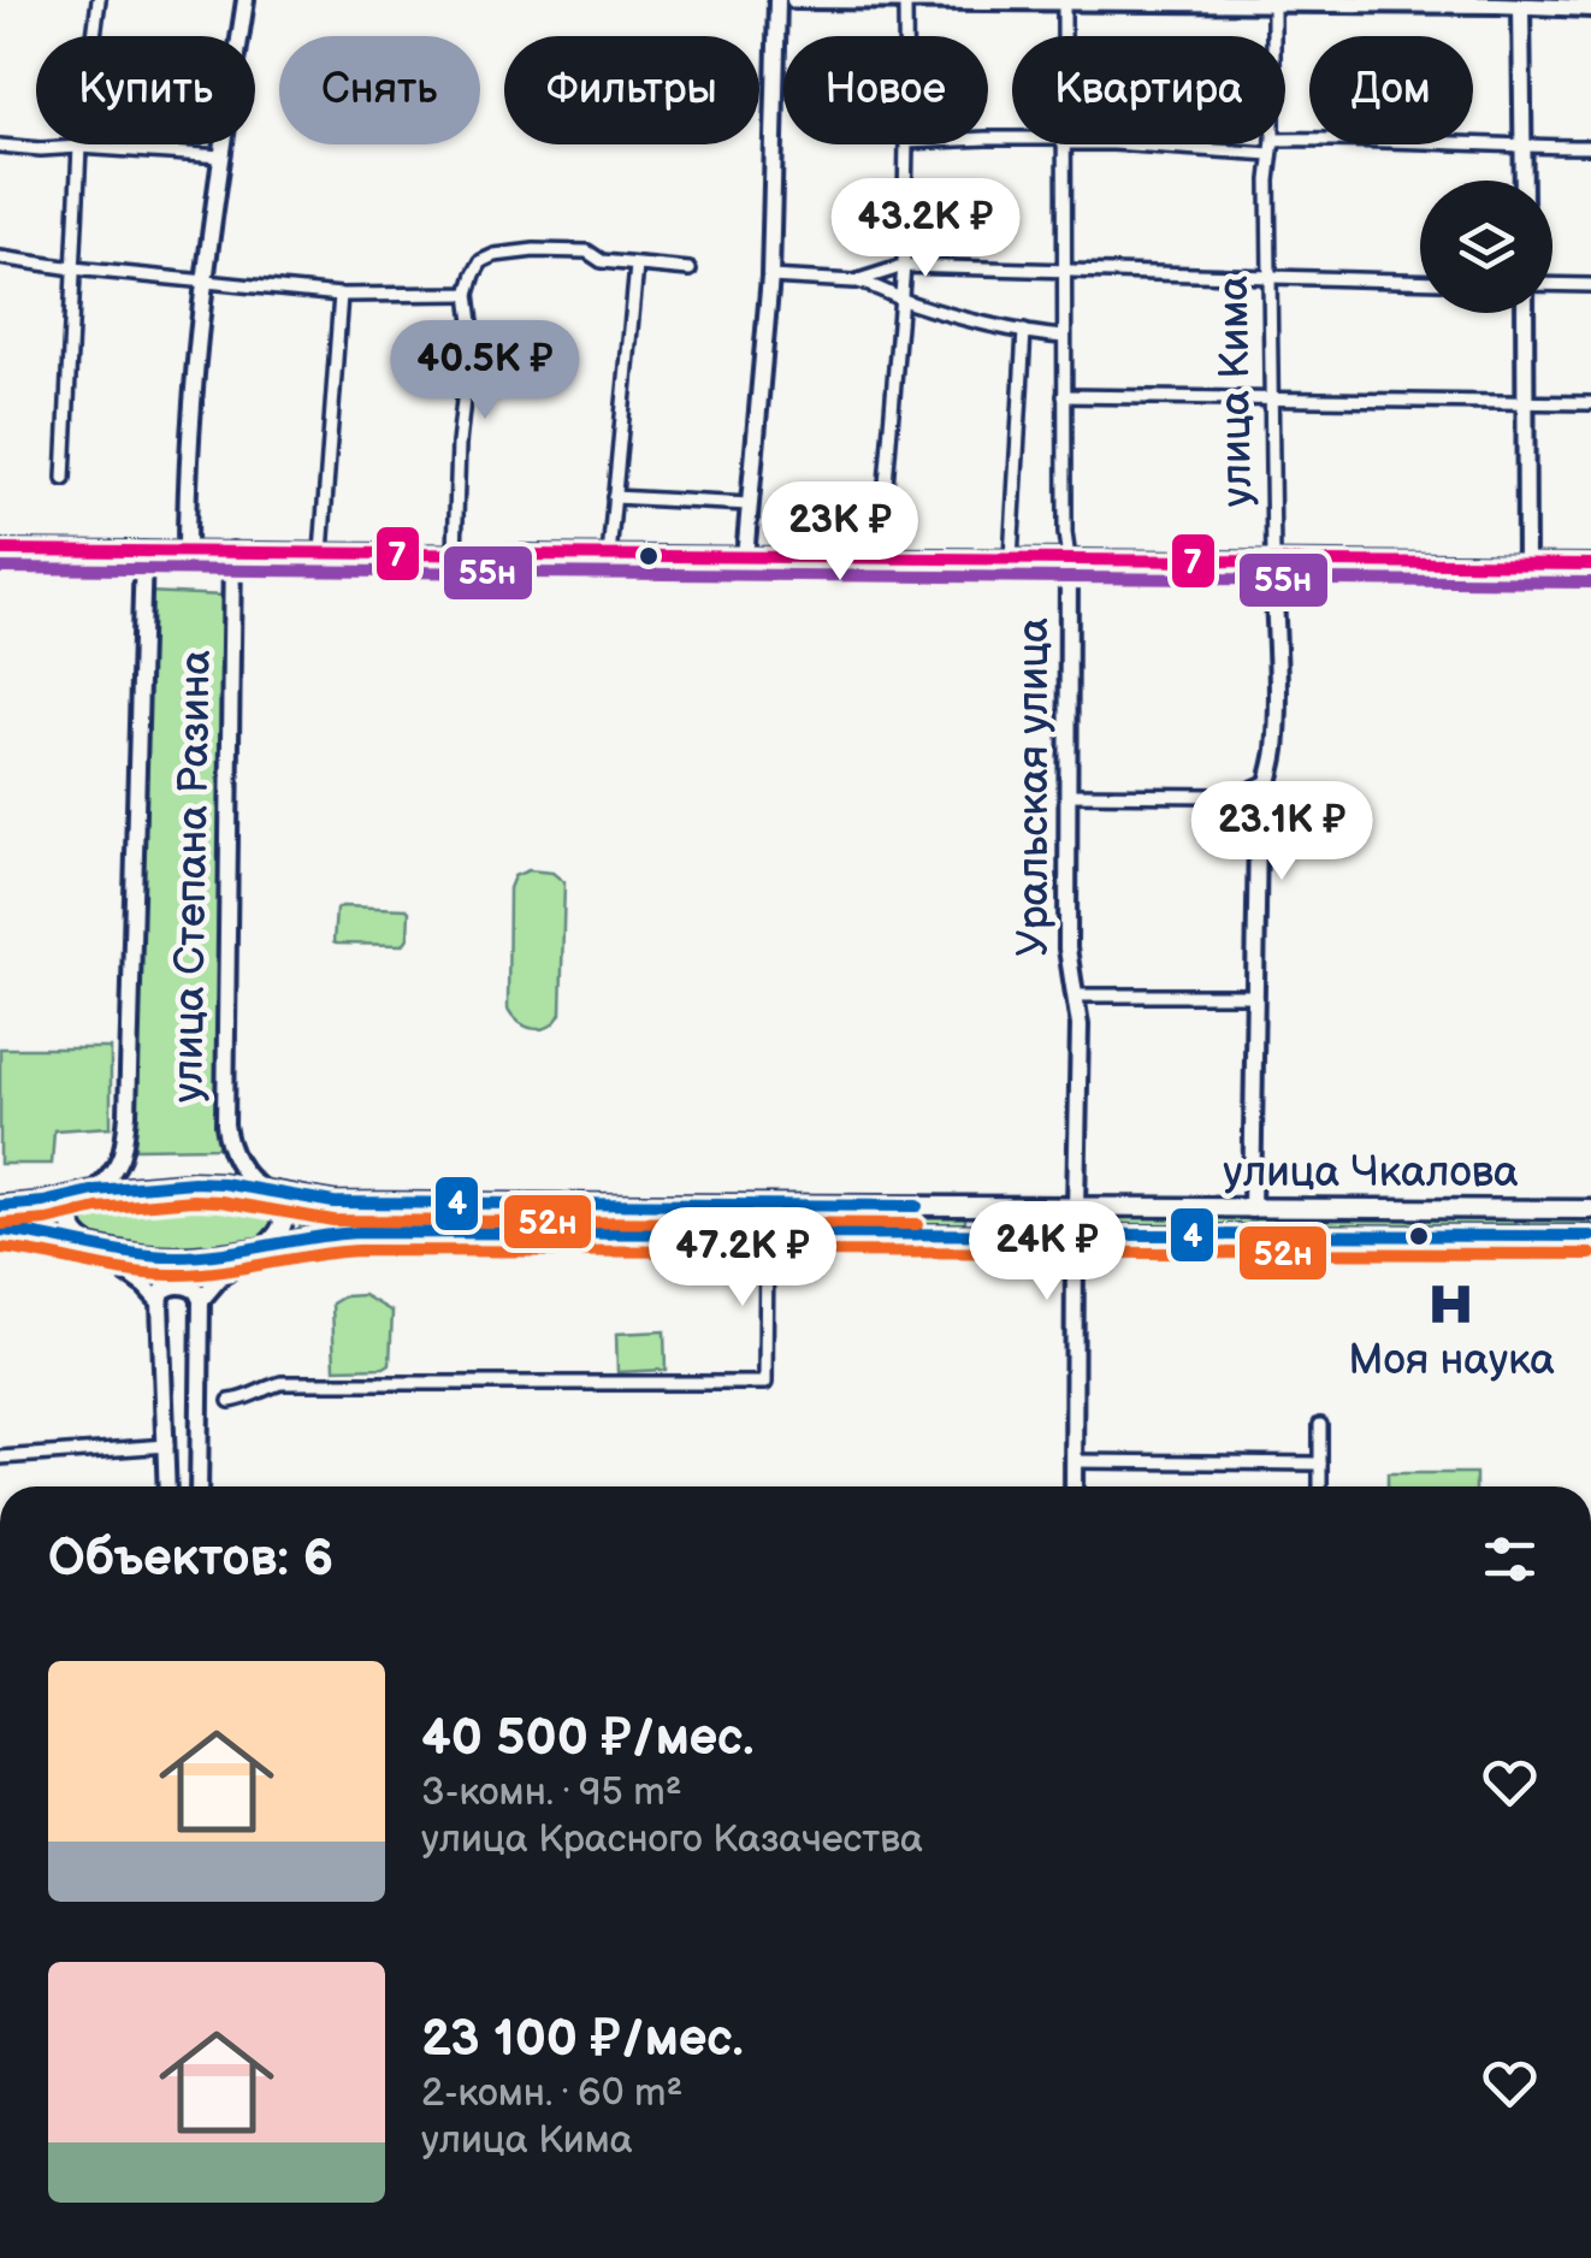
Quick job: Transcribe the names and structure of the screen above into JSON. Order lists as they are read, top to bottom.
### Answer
{
  "streets": {
    "main road": [
      "улица Кима",
      "Уральская улица",
      "улица Степана Разина",
      "улица Чкалова"
    ]
  },
  "crossings": [
    ["улица Кима", "улица Чкалова"],
    ["Уральская улица", "улица Чкалова"],
    ["улица Степана Разина", "улица Чкалова"]
  ],
  "places": {
    "hospital": ["Моя наука"]
  },
  "lines": [
    "transit line 7",
    "transit line 55н",
    "transit line 4",
    "transit line 52н"
  ],
  "page": {
    "chip": [
      "Купить",
      "Снять",
      "Фильтры",
      "Новое",
      "Квартира",
      "Дом"
    ],
    "price": [
      "43.2K ₽",
      "40.5K ₽",
      "23K ₽",
      "23.1K ₽",
      "24K ₽",
      "47.2K ₽"
    ],
    "heading": "Объектов: 6",
    "list": [
      {
        "name": "40 500 ₽/мес.",
        "note": "3-комн. · 95 m² · улица Красного Казачества"
      },
      {
        "name": "23 100 ₽/мес.",
        "note": "2-комн. · 60 m² · улица Кима"
      }
    ]
  }
}
